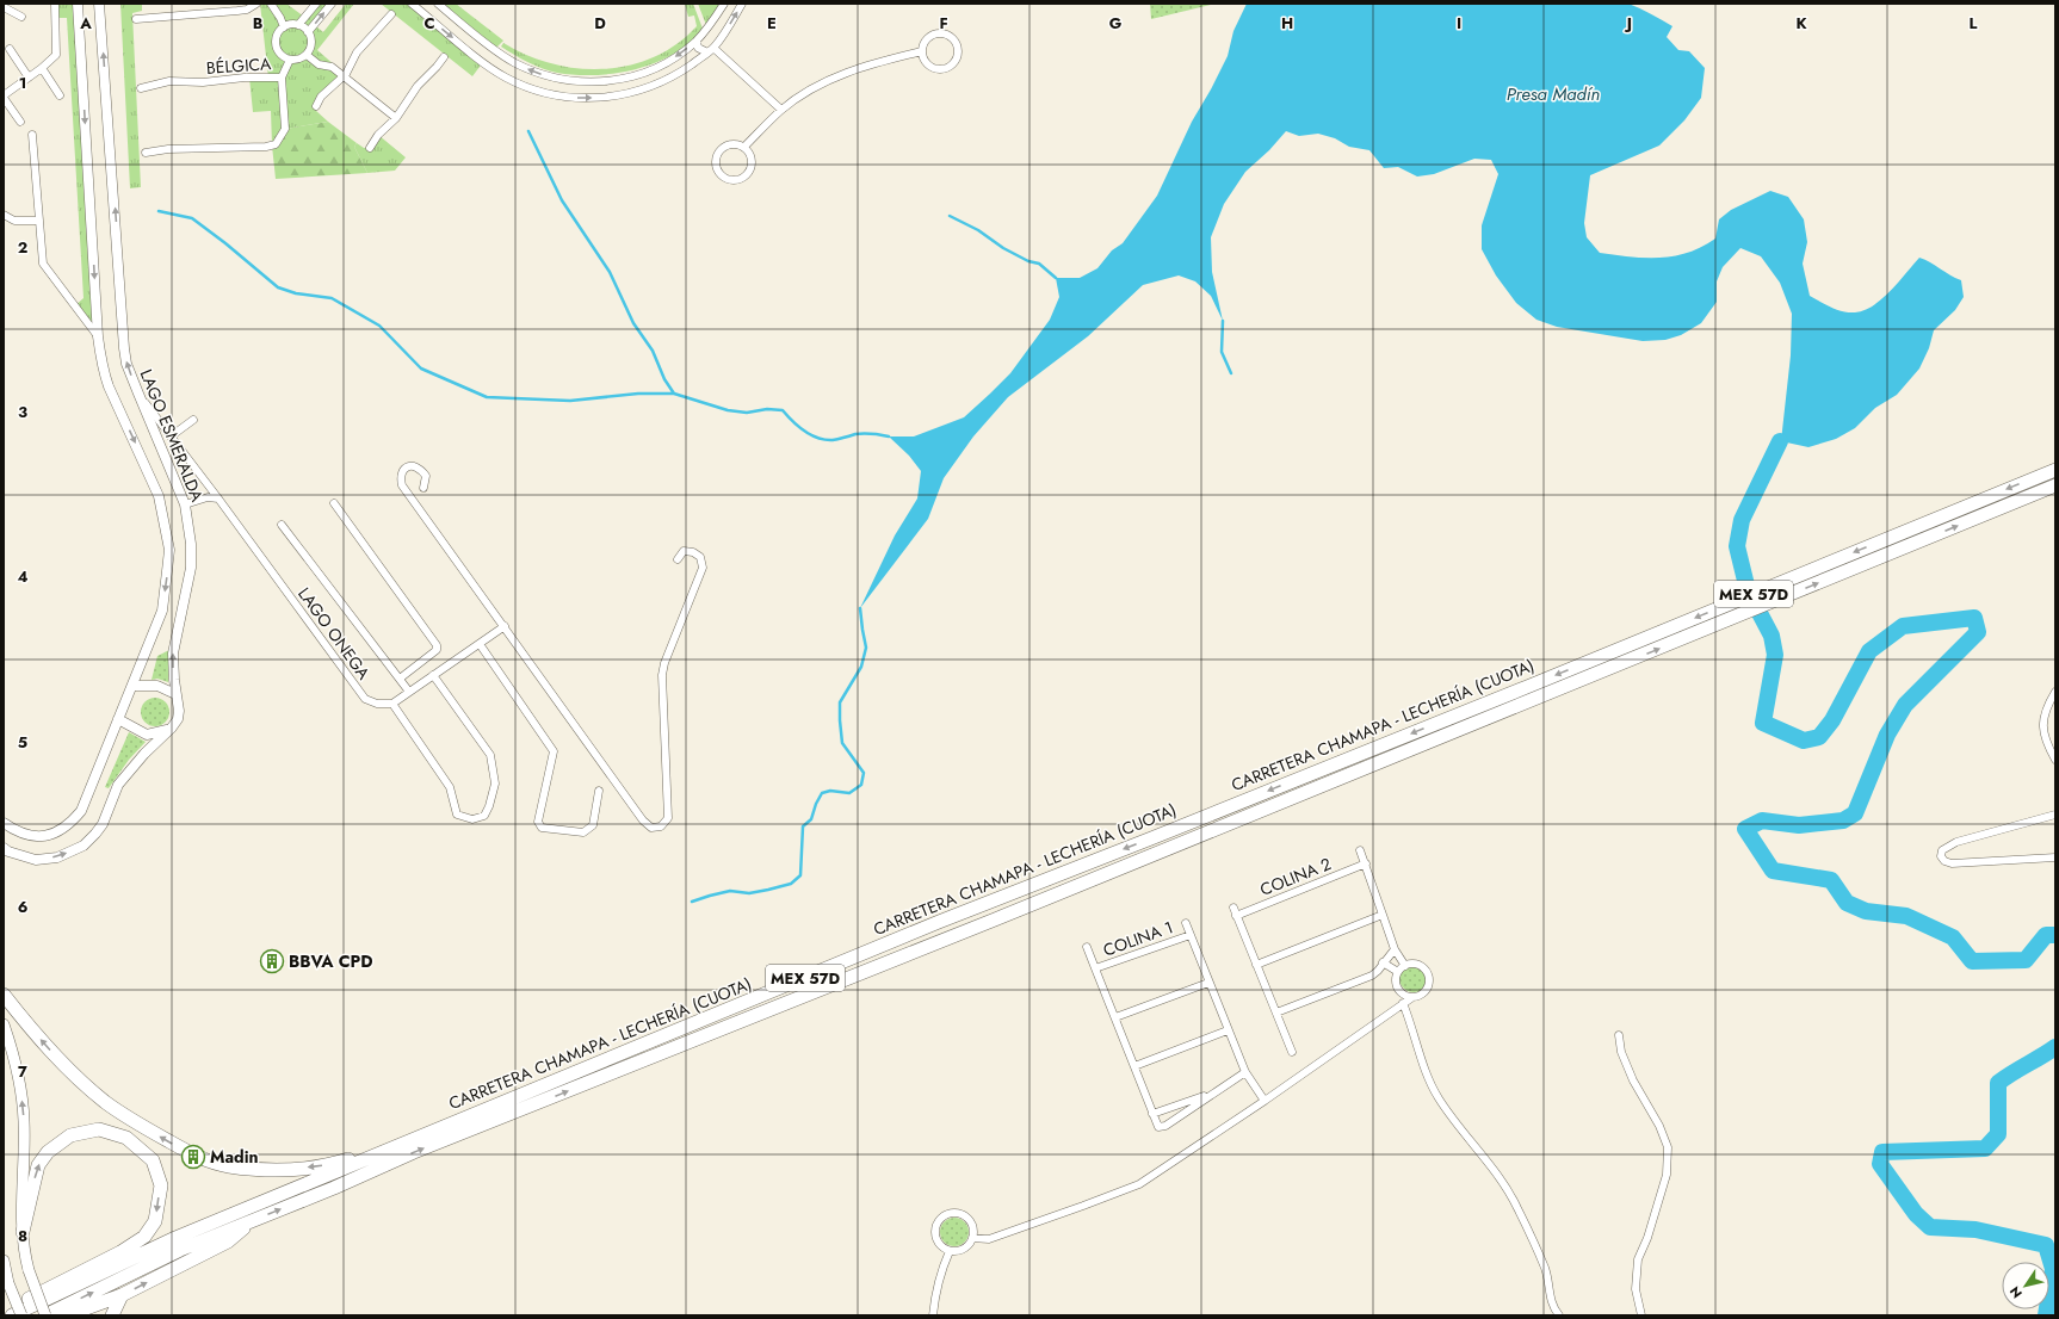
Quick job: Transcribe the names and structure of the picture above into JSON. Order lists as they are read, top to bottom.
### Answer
{
  "streets": {
    "highway": ["MEX 57D", "CARRETERA CHAMAPA - LECHERÍA (CUOTA)"],
    "street": [
      "BÉLGICA",
      "LAGO ESMERALDA",
      "LAGO ONEGA",
      "COLINA 2",
      "COLINA 1"
    ]
  },
  "crossings": [
    ["LAGO ESMERALDA", "LAGO ONEGA"]
  ],
  "water": ["Presa Madín"],
  "places": {
    "building": ["BBVA CPD", "Madin"]
  },
  "north": "bottom left",
  "grid": {
    "columns": [
      "A",
      "B",
      "C",
      "D",
      "E",
      "F",
      "G",
      "H",
      "I",
      "J",
      "K",
      "L"
    ],
    "rows": [
      "1",
      "2",
      "3",
      "4",
      "5",
      "6",
      "7",
      "8"
    ]
  }
}
